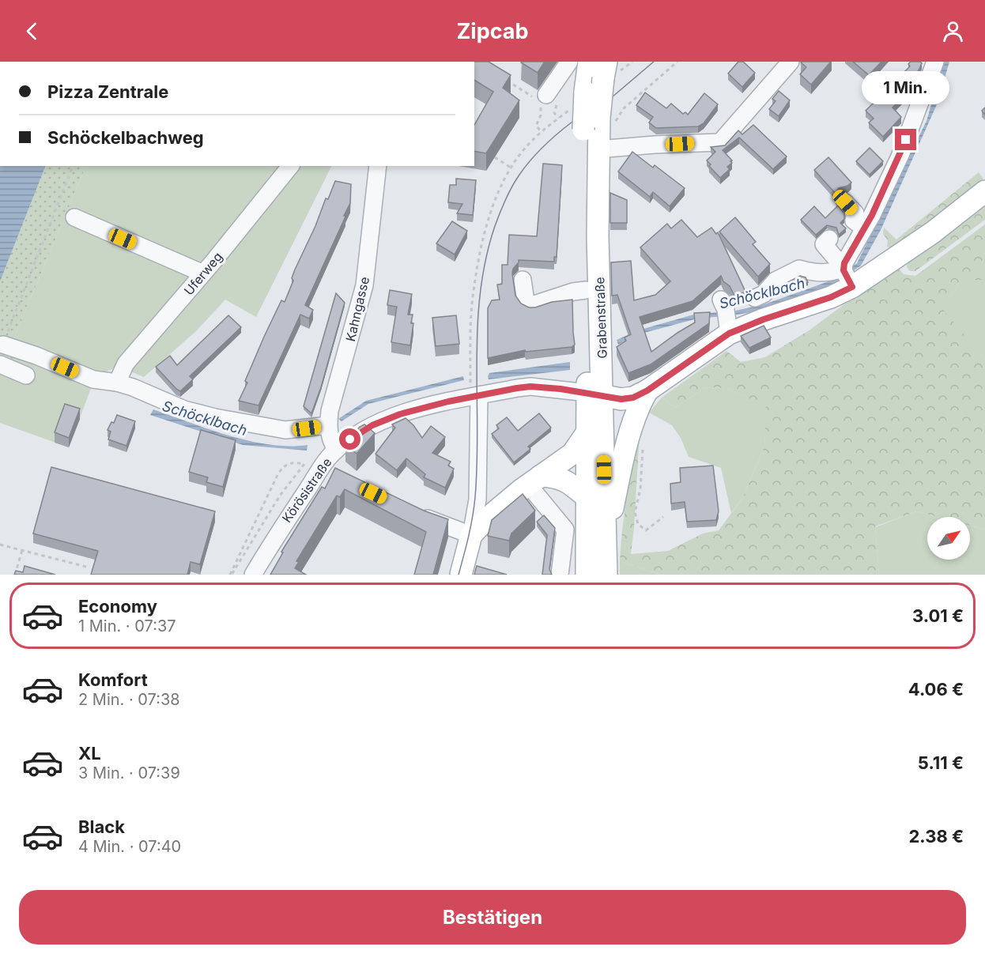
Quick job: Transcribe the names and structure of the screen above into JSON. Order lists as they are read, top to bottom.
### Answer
{
  "streets": {
    "main road": ["Grabenstraße", "Körösistraße"],
    "street": ["Uferweg", "Kahngasse"]
  },
  "crossings": [
    ["Kahngasse", "Körösistraße"],
    ["Grabenstraße", "Körösistraße"]
  ],
  "water": ["Schöcklbach"],
  "north": "top right",
  "page": {
    "header": "Zipcab",
    "banner": ["Pizza Zentrale", "Schöckelbachweg"],
    "bubble": "1 Min.",
    "list": [
      {
        "name": "Economy",
        "note": "1 Min. · 07:37",
        "value": "3.01 €"
      },
      {
        "name": "Komfort",
        "note": "2 Min. · 07:38",
        "value": "4.06 €"
      },
      {
        "name": "XL",
        "note": "3 Min. · 07:39",
        "value": "5.11 €"
      },
      {
        "name": "Black",
        "note": "4 Min. · 07:40",
        "value": "2.38 €"
      }
    ],
    "buttons": "Bestätigen"
  }
}
